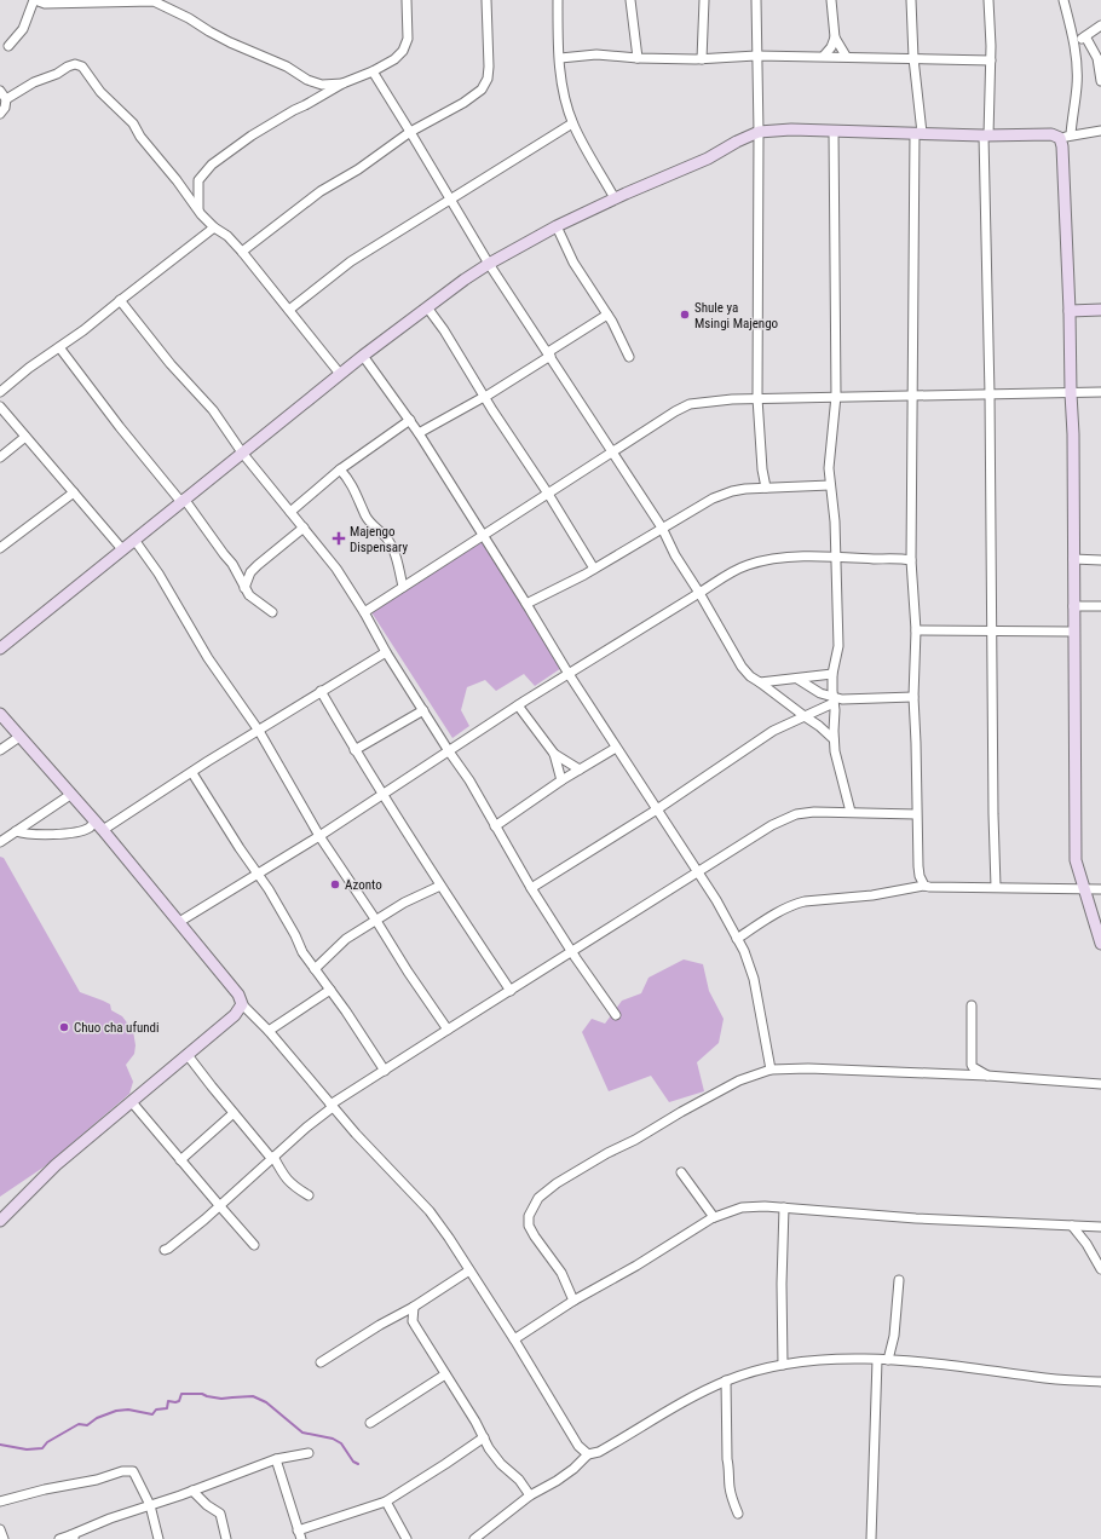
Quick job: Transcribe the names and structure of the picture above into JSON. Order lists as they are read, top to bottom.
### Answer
{
  "places": {
    "other": ["Shule ya Msingi Majengo", "Azonto", "Chuo cha ufundi"],
    "health": ["Majengo Dispensary"]
  }
}
